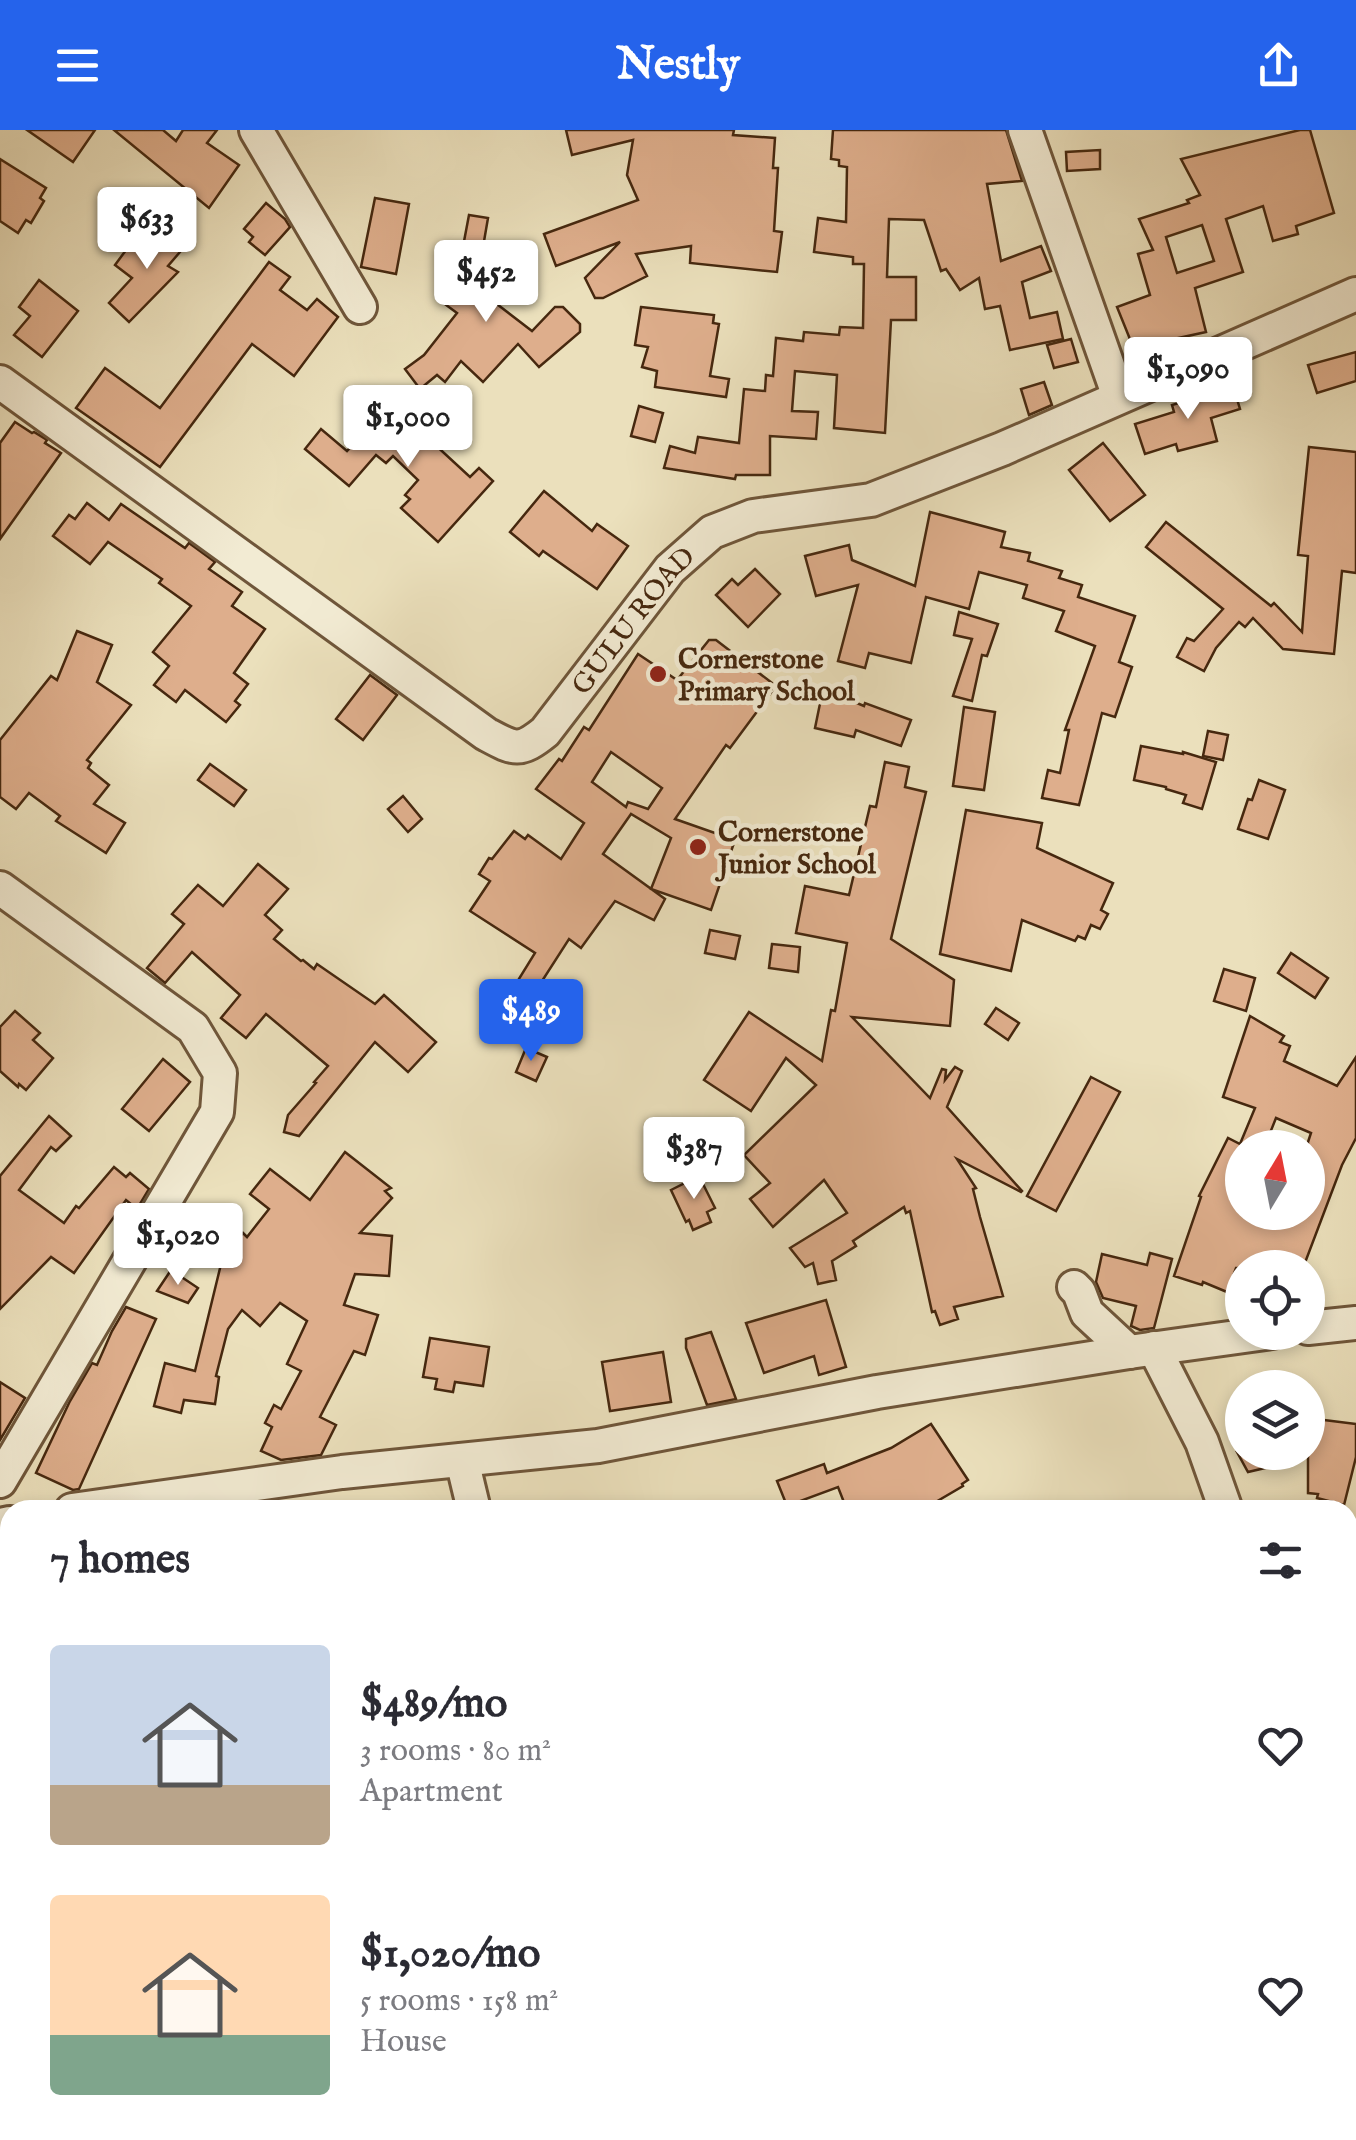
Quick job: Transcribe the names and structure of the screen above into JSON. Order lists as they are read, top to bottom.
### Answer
{
  "streets": {
    "street": ["GULU ROAD"]
  },
  "places": ["Cornerstone Primary School", "Cornerstone Junior School"],
  "north": "top",
  "page": {
    "header": "Nestly",
    "price": [
      "$633",
      "$452",
      "$1,090",
      "$1,000",
      "$489",
      "$387",
      "$1,020"
    ],
    "heading": "7 homes",
    "list": [
      {
        "name": "$489/mo",
        "note": "3 rooms · 80 m² · Apartment"
      },
      {
        "name": "$1,020/mo",
        "note": "5 rooms · 158 m² · House"
      }
    ]
  }
}
